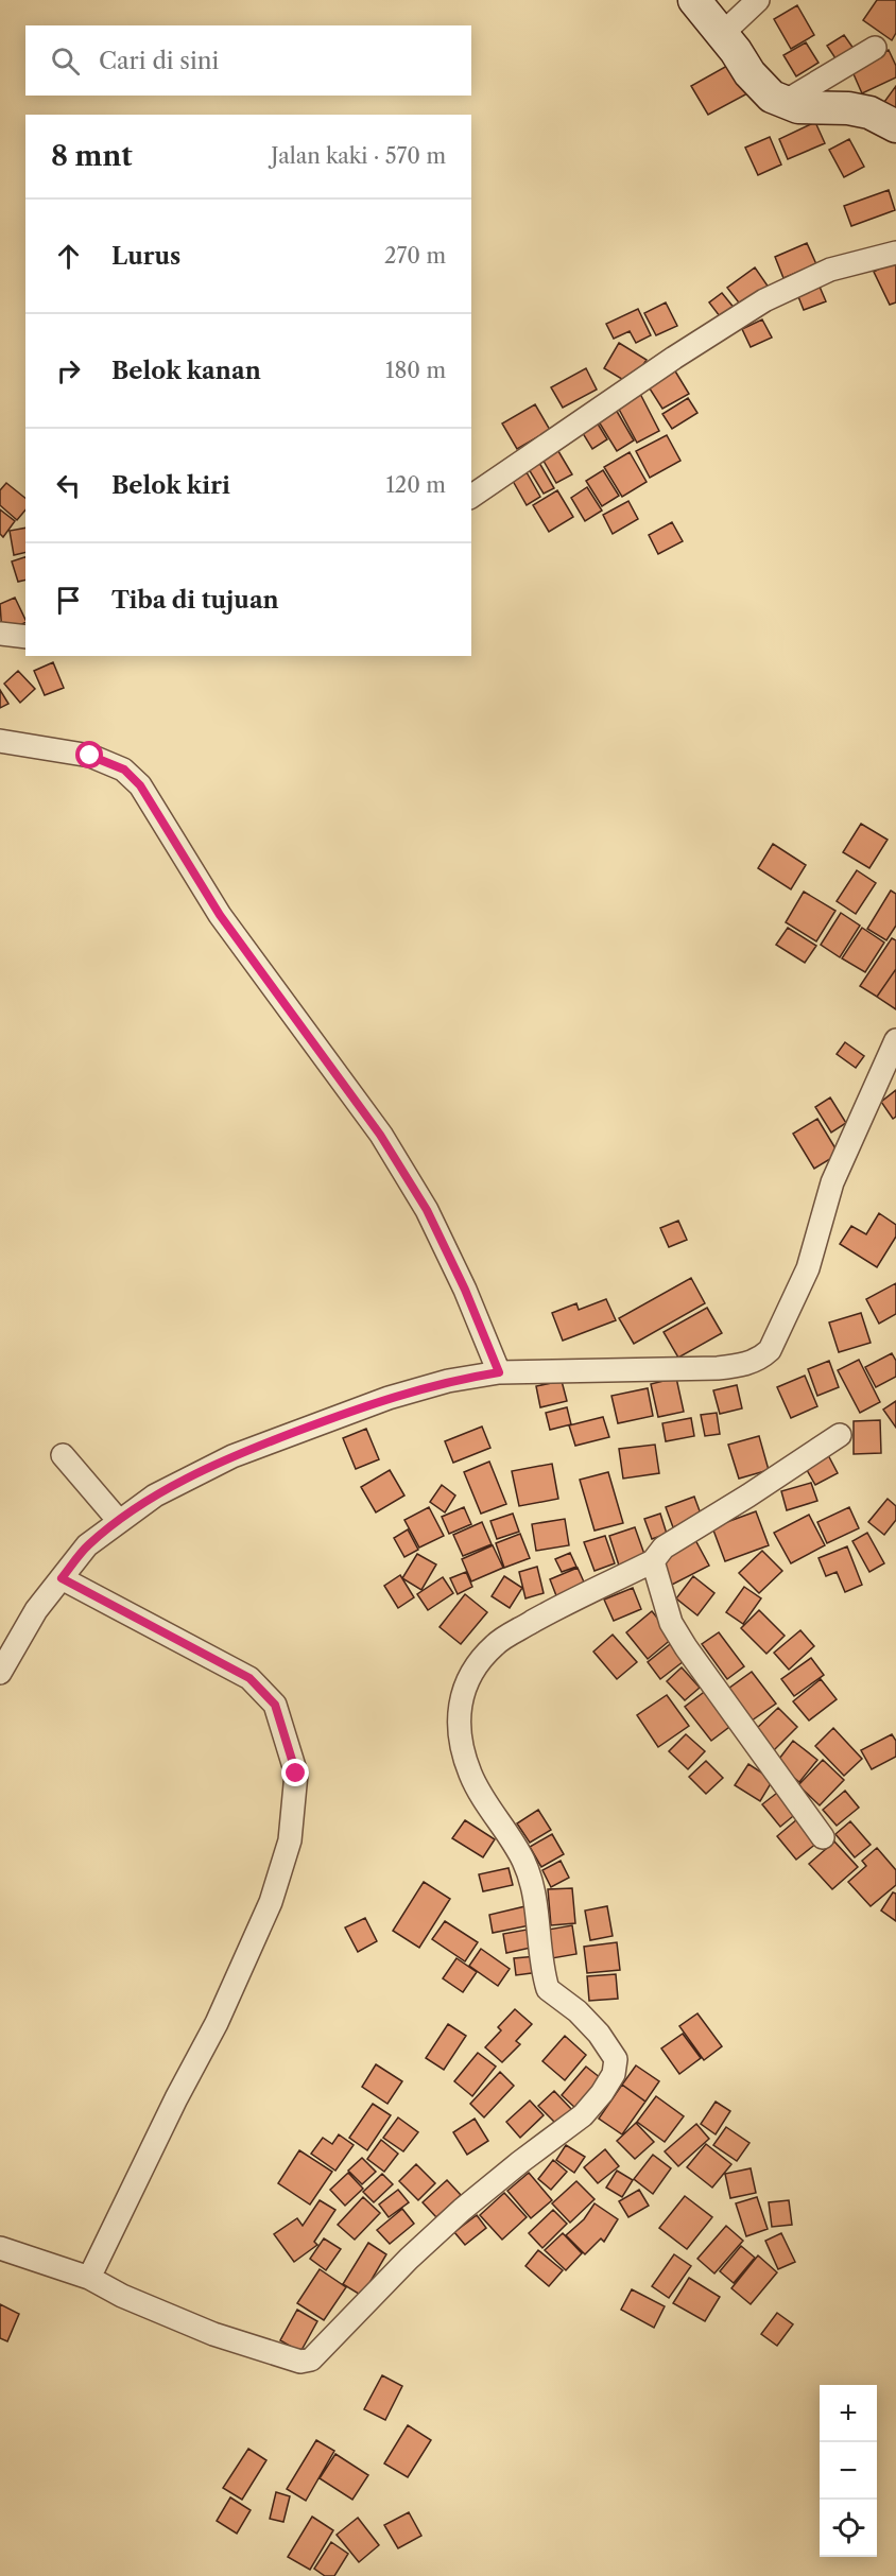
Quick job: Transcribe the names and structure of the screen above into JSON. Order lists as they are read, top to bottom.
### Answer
{
  "page": {
    "search": "Cari di sini",
    "heading": ["8 mnt", "Jalan kaki · 570 m"],
    "list": [
      ["Lurus", "270 m"],
      ["Belok kanan", "180 m"],
      ["Belok kiri", "120 m"],
      "Tiba di tujuan"
    ],
    "map_buttons": ["+", "−"]
  }
}
